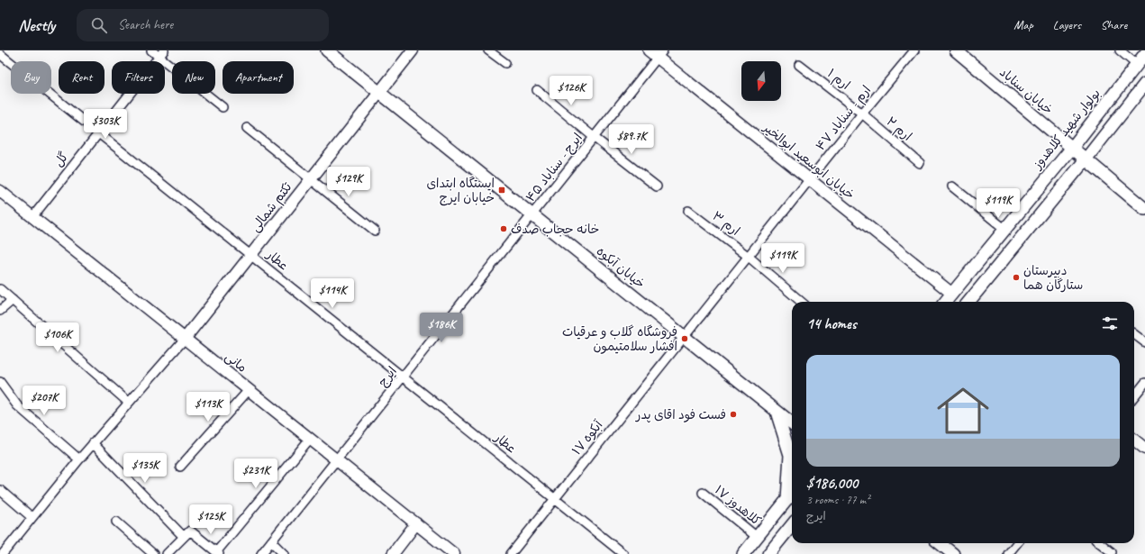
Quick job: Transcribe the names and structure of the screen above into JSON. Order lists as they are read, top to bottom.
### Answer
{
  "streets": {
    "main road": ["خیابان سناباد", "بولوار شهید کلاهدوز", "خیابان آبکوه"],
    "street": [
      "ارم ۱",
      "ارم - سناباد ۴۷",
      "ارم ۲",
      "گل",
      "خیابان ابوسعید ابوالخیر",
      "ایرج - سناباد ۴۵",
      "تکتم شمالی",
      "ارم ۳",
      "عطار",
      "مانی",
      "ایرج",
      "آبکوه ۱۷",
      "کلاهدوز ۱۷"
    ]
  },
  "crossings": [
    ["ارم ۱", "ارم - سناباد ۴۷"],
    ["ارم ۱", "ارم ۲"],
    ["خیابان سناباد", "بولوار شهید کلاهدوز"],
    ["ارم - سناباد ۴۷", "ارم ۲"],
    ["ارم - سناباد ۴۷", "خیابان ابوسعید ابوالخیر"],
    ["ارم - سناباد ۴۷", "ارم ۳"],
    ["ارم - سناباد ۴۷", "خیابان آبکوه"],
    ["ارم - سناباد ۴۷", "آبکوه ۱۷"],
    ["بولوار شهید کلاهدوز", "خیابان ابوسعید ابوالخیر"],
    ["گل", "عطار"],
    ["گل", "مانی"],
    ["خیابان ابوسعید ابوالخیر", "ایرج - سناباد ۴۵"],
    ["ایرج - سناباد ۴۵", "خیابان آبکوه"],
    ["ایرج - سناباد ۴۵", "ایرج"],
    ["تکتم شمالی", "عطار"],
    ["تکتم شمالی", "خیابان آبکوه"],
    ["تکتم شمالی", "مانی"],
    ["عطار", "ایرج"],
    ["عطار", "آبکوه ۱۷"],
    ["خیابان آبکوه", "ایرج"],
    ["خیابان آبکوه", "آبکوه ۱۷"],
    ["مانی", "ایرج"]
  ],
  "places": {
    "transit": ["ایستگاه ابتدای خیابان ایرج"],
    "other": [
      "خانه حجاب صدف",
      "دبیرستان ستارگان هما",
      "فروشگاه گلاب و عرقیات افشار سلامتیمون",
      "فست فود اقای پدر"
    ]
  },
  "north": "bottom",
  "page": {
    "header": "Nestly",
    "search": "Search here",
    "nav": ["Map", "Layers", "Share"],
    "chip": [
      "Buy",
      "Rent",
      "Filters",
      "New",
      "Apartment"
    ],
    "price": [
      "$126K",
      "$303K",
      "$89.7K",
      "$129K",
      "$119K",
      "$119K",
      "$114K",
      "$186K",
      "$106K",
      "$207K",
      "$113K",
      "$135K",
      "$231K",
      "$125K"
    ],
    "heading": "14 homes",
    "list": [
      {
        "name": "$186,000",
        "note": "3 rooms · 77 m² · ایرج"
      }
    ]
  }
}
